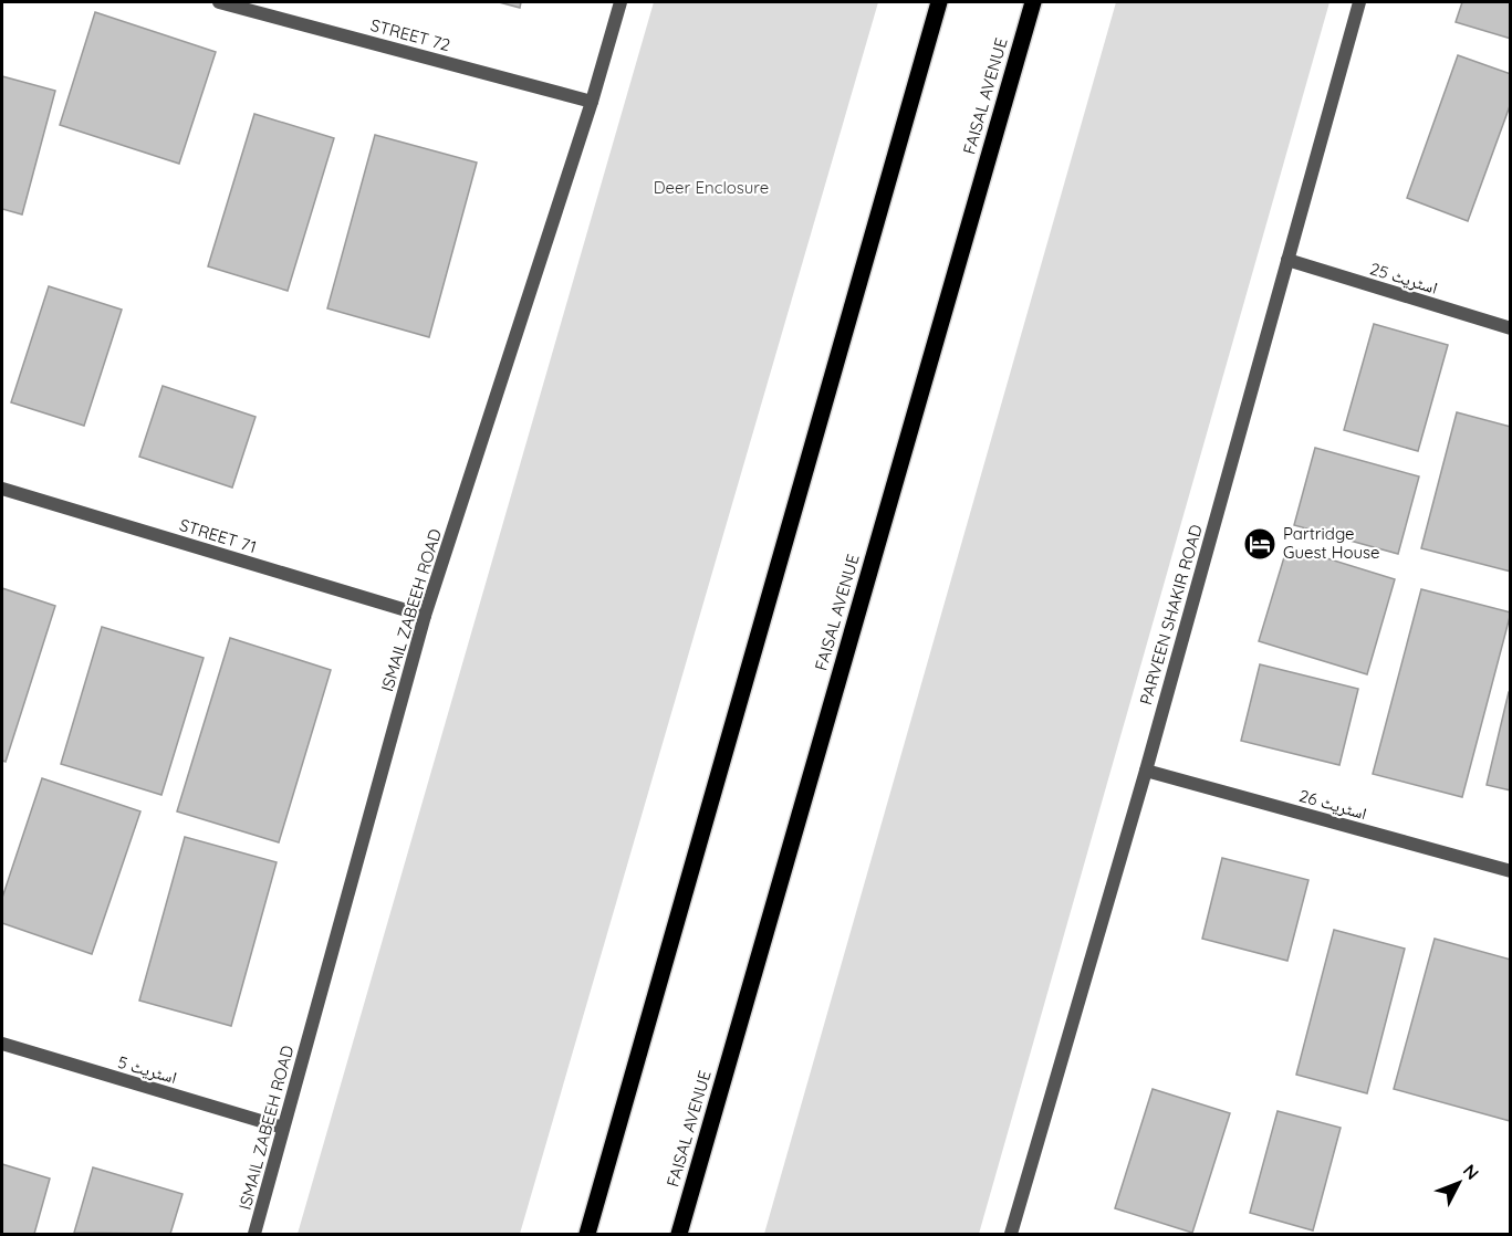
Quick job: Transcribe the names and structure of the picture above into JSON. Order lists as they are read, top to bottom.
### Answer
{
  "streets": {
    "main road": ["FAISAL AVENUE"],
    "street": [
      "STREET 72",
      "اسٹریٹ 25",
      "STREET 71",
      "ISMAIL ZABEEH ROAD",
      "PARVEEN SHAKIR ROAD",
      "اسٹریٹ 26",
      "اسٹریٹ 5"
    ]
  },
  "crossings": [
    ["STREET 72", "ISMAIL ZABEEH ROAD"],
    ["اسٹریٹ 25", "PARVEEN SHAKIR ROAD"],
    ["STREET 71", "ISMAIL ZABEEH ROAD"],
    ["ISMAIL ZABEEH ROAD", "اسٹریٹ 5"],
    ["PARVEEN SHAKIR ROAD", "اسٹریٹ 26"]
  ],
  "parks": ["Deer Enclosure"],
  "places": {
    "hotel": ["Partridge Guest House"]
  },
  "north": "top right"
}
